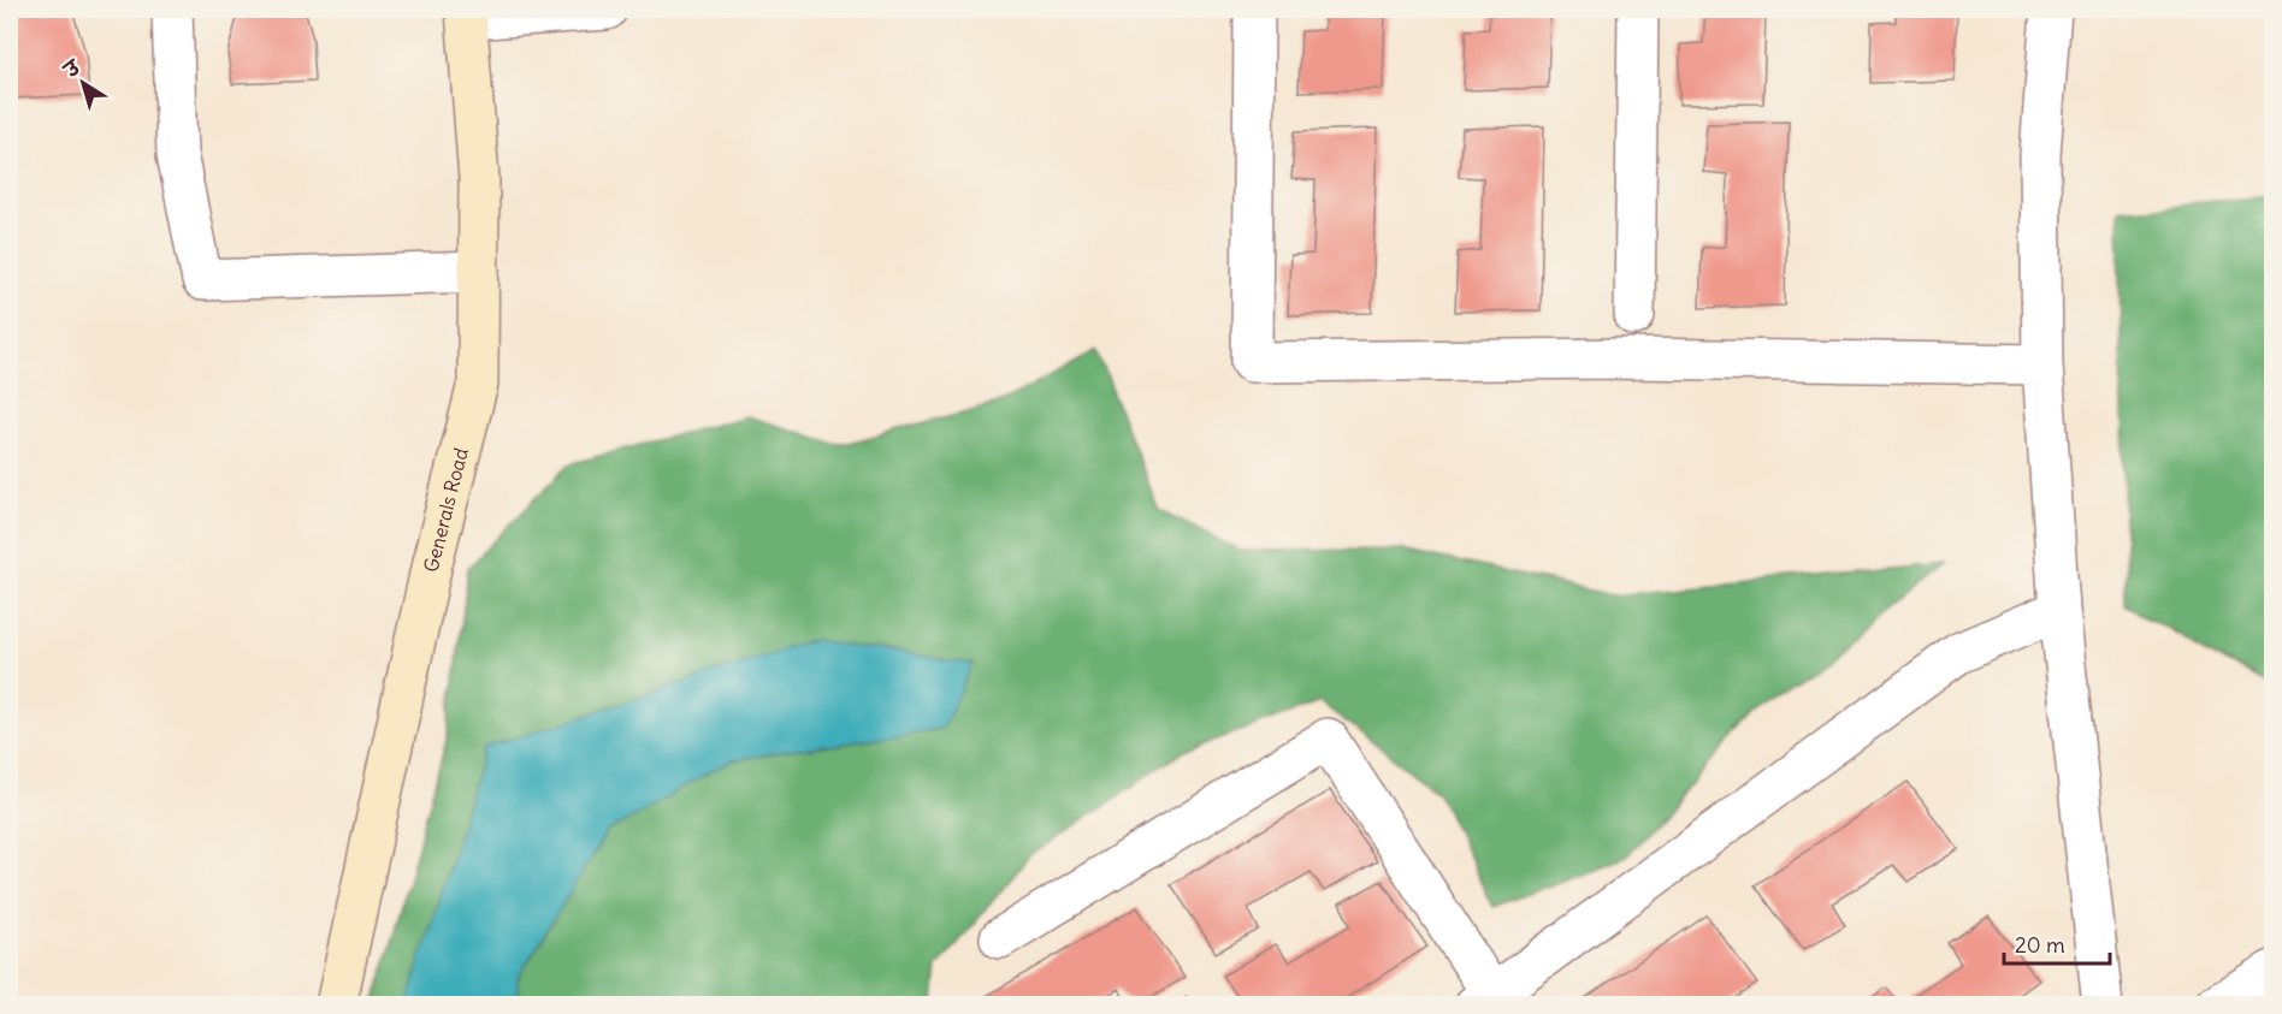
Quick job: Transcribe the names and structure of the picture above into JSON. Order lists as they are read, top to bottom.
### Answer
{
  "streets": {
    "street": ["Generals Road"]
  },
  "scale_bar": "20 m",
  "north": "top left"
}
